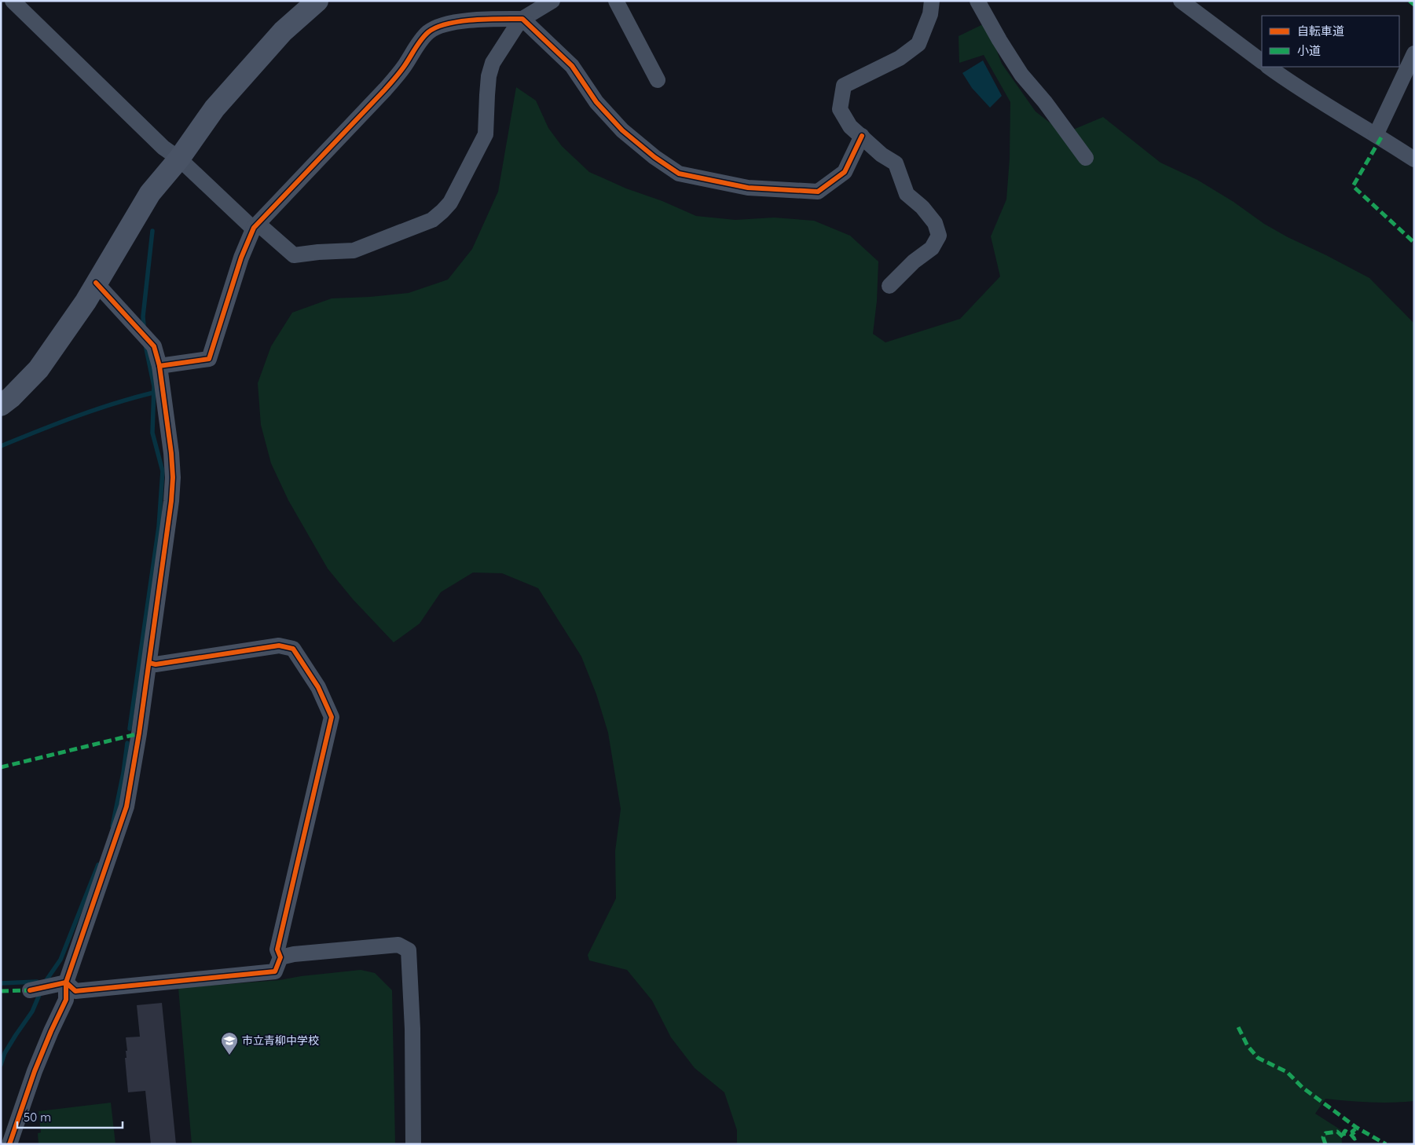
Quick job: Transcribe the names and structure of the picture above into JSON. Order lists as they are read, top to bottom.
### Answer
{
  "places": {
    "school or university": ["市立青柳中学校"]
  },
  "legend": ["自転車道", "小道"],
  "scale_bar": "50 m"
}
